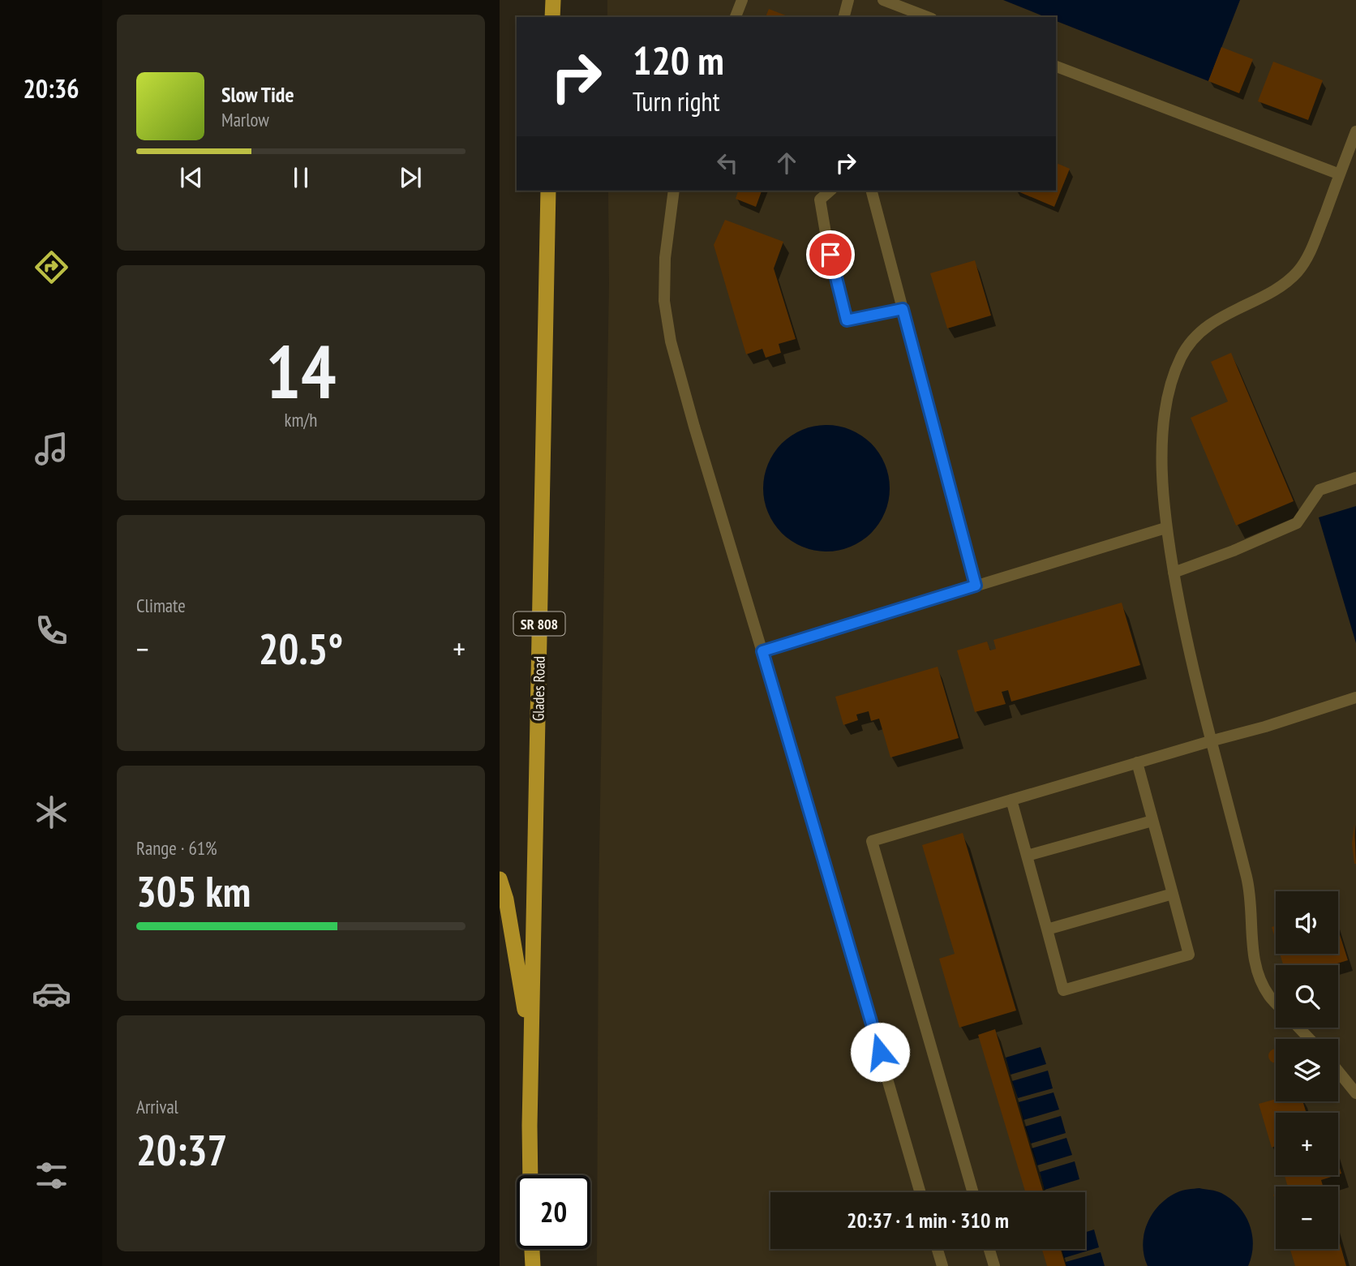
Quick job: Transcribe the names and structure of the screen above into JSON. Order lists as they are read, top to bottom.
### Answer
{
  "streets": {
    "main road": ["SR 808", "Glades Road"]
  },
  "page": {
    "tabs": "20:36",
    "turn": ["120 m", "Turn right"],
    "song": ["Slow Tide", "Marlow"],
    "tile": [
      ["14", "km/h"],
      "Climate",
      ["Range · 61%", "305 km"],
      ["Arrival", "20:37"]
    ],
    "heat": ["−", "20.5°", "+"],
    "map_buttons": ["+", "−"],
    "limit": "20",
    "trip": "20:37 · 1 min · 310 m"
  }
}
